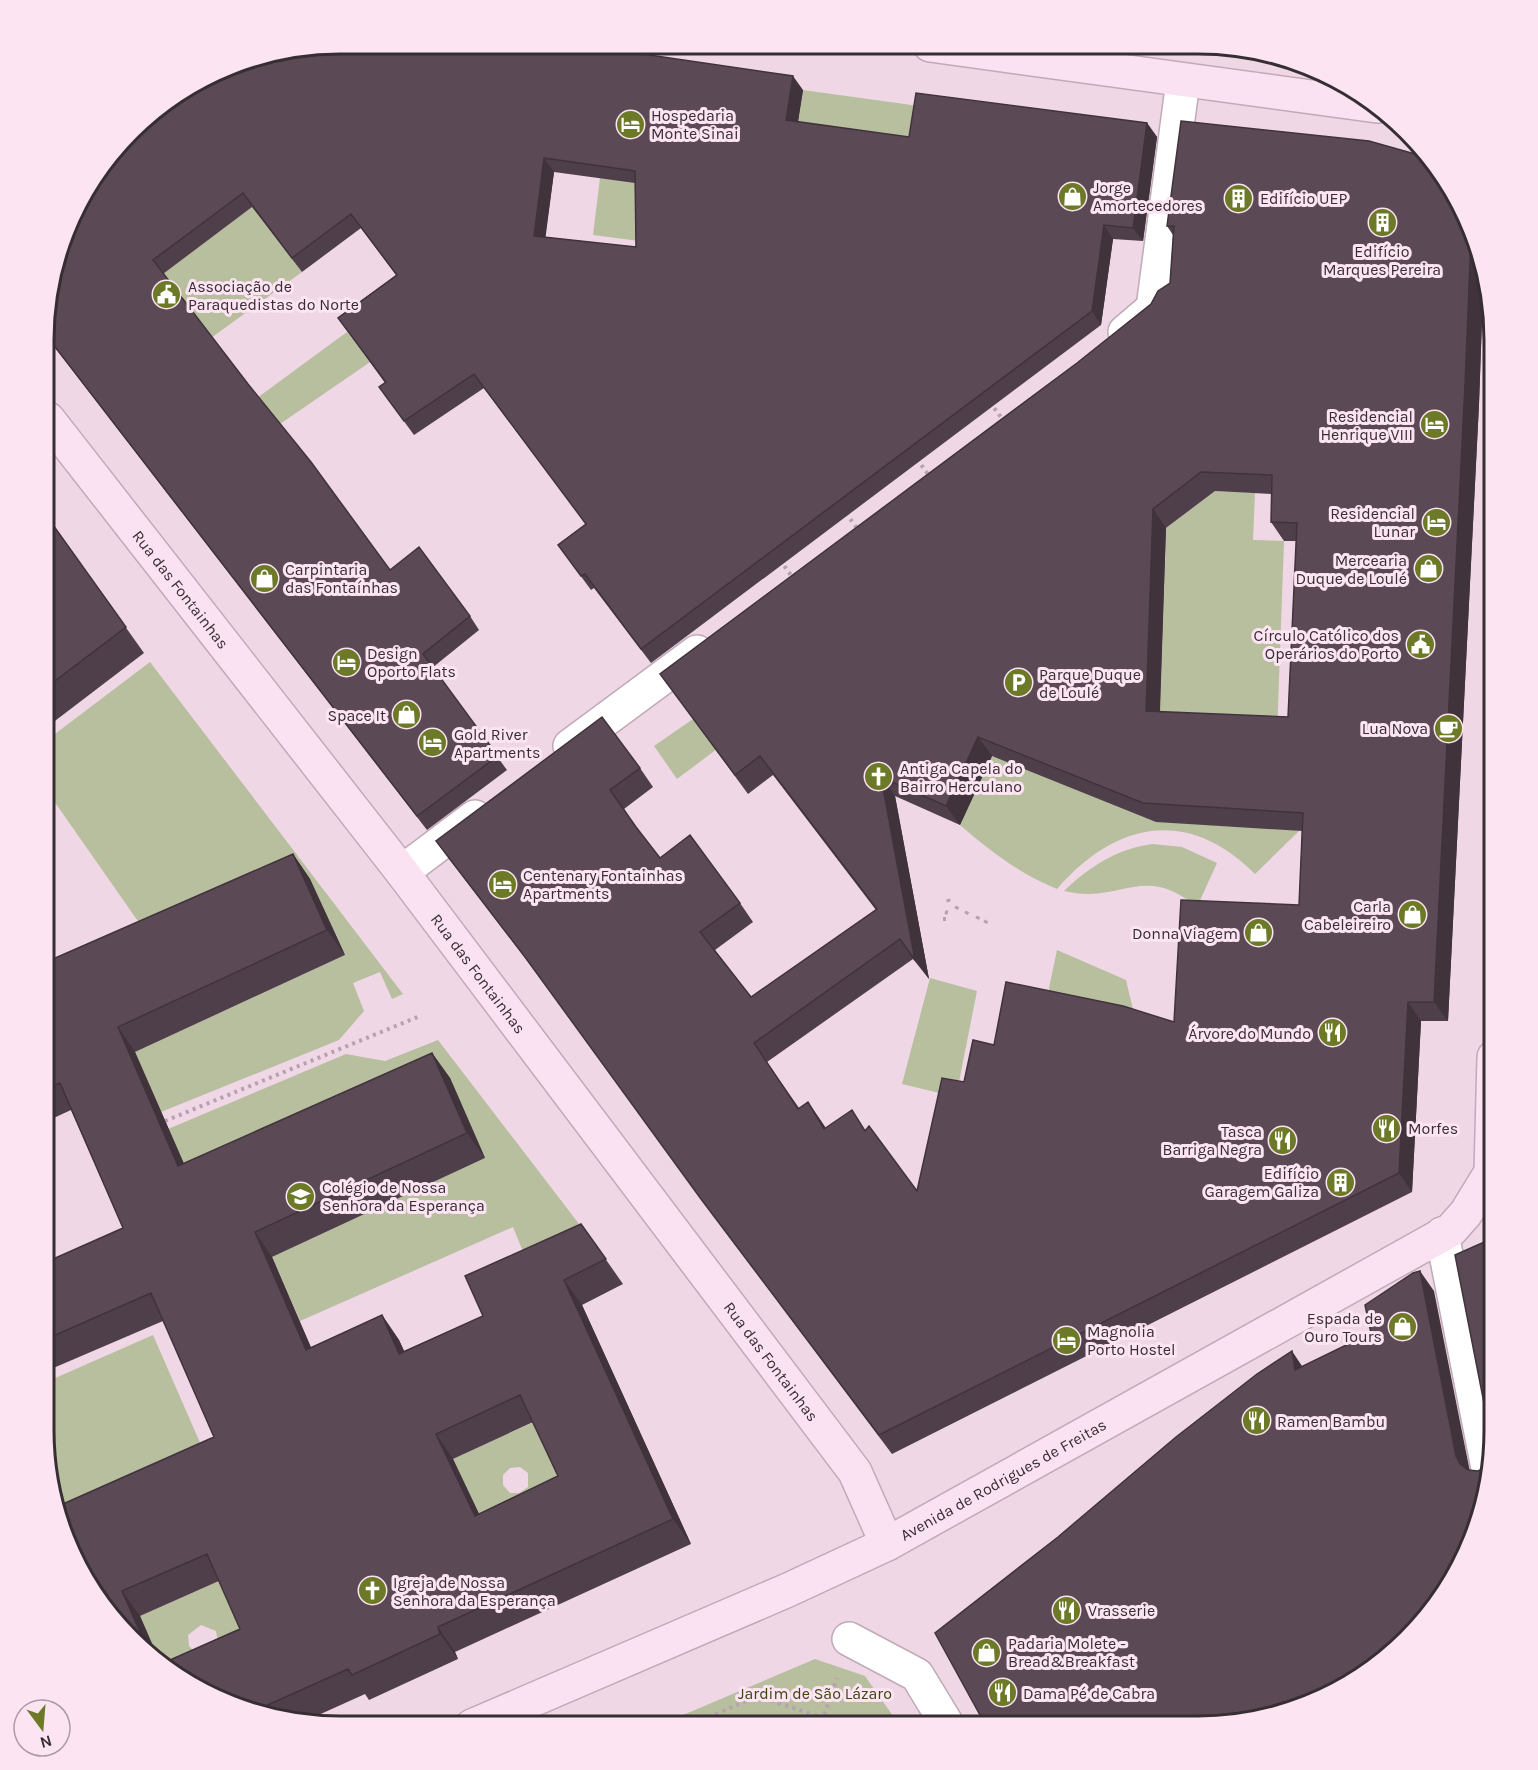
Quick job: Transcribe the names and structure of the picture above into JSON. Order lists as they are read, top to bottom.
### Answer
{
  "streets": {
    "main road": ["Rua das Fontainhas", "Avenida de Rodrigues de Freitas"]
  },
  "crossings": [
    ["Rua das Fontainhas", "Avenida de Rodrigues de Freitas"]
  ],
  "parks": ["Jardim de São Lázaro"],
  "places": {
    "hotel": [
      "Hospedaria Monte Sinai",
      "Residencial Henrique VIII",
      "Residencial Lunar",
      "Design Oporto Flats",
      "Gold River Apartments",
      "Centenary Fontainhas Apartments",
      "Magnolia Porto Hostel"
    ],
    "shop": [
      "Jorge Amortecedores",
      "Mercearia Duque de Loulé",
      "Carpintaria das Fontaínhas",
      "Space It",
      "Carla Cabeleireiro",
      "Donna Viagem",
      "Espada de Ouro Tours",
      "Padaria Molete - Bread&Breakfast"
    ],
    "building": ["Edifício UEP", "Edifício Marques Pereira", "Edifício Garagem Galiza"],
    "public building": ["Associação de Paraquedistas do Norte", "Círculo Católico dos Operários do Porto"],
    "parking": ["Parque Duque de Loulé"],
    "cafe": ["Lua Nova"],
    "church": ["Antiga Capela do Bairro Herculano", "Igreja de Nossa Senhora da Esperança"],
    "restaurant": [
      "Árvore do Mundo",
      "Morfes",
      "Tasca Barriga Negra",
      "Ramen Bambu",
      "Vrasserie",
      "Dama Pé de Cabra"
    ],
    "school or university": ["Colégio de Nossa Senhora da Esperança"]
  },
  "north": "bottom"
}
